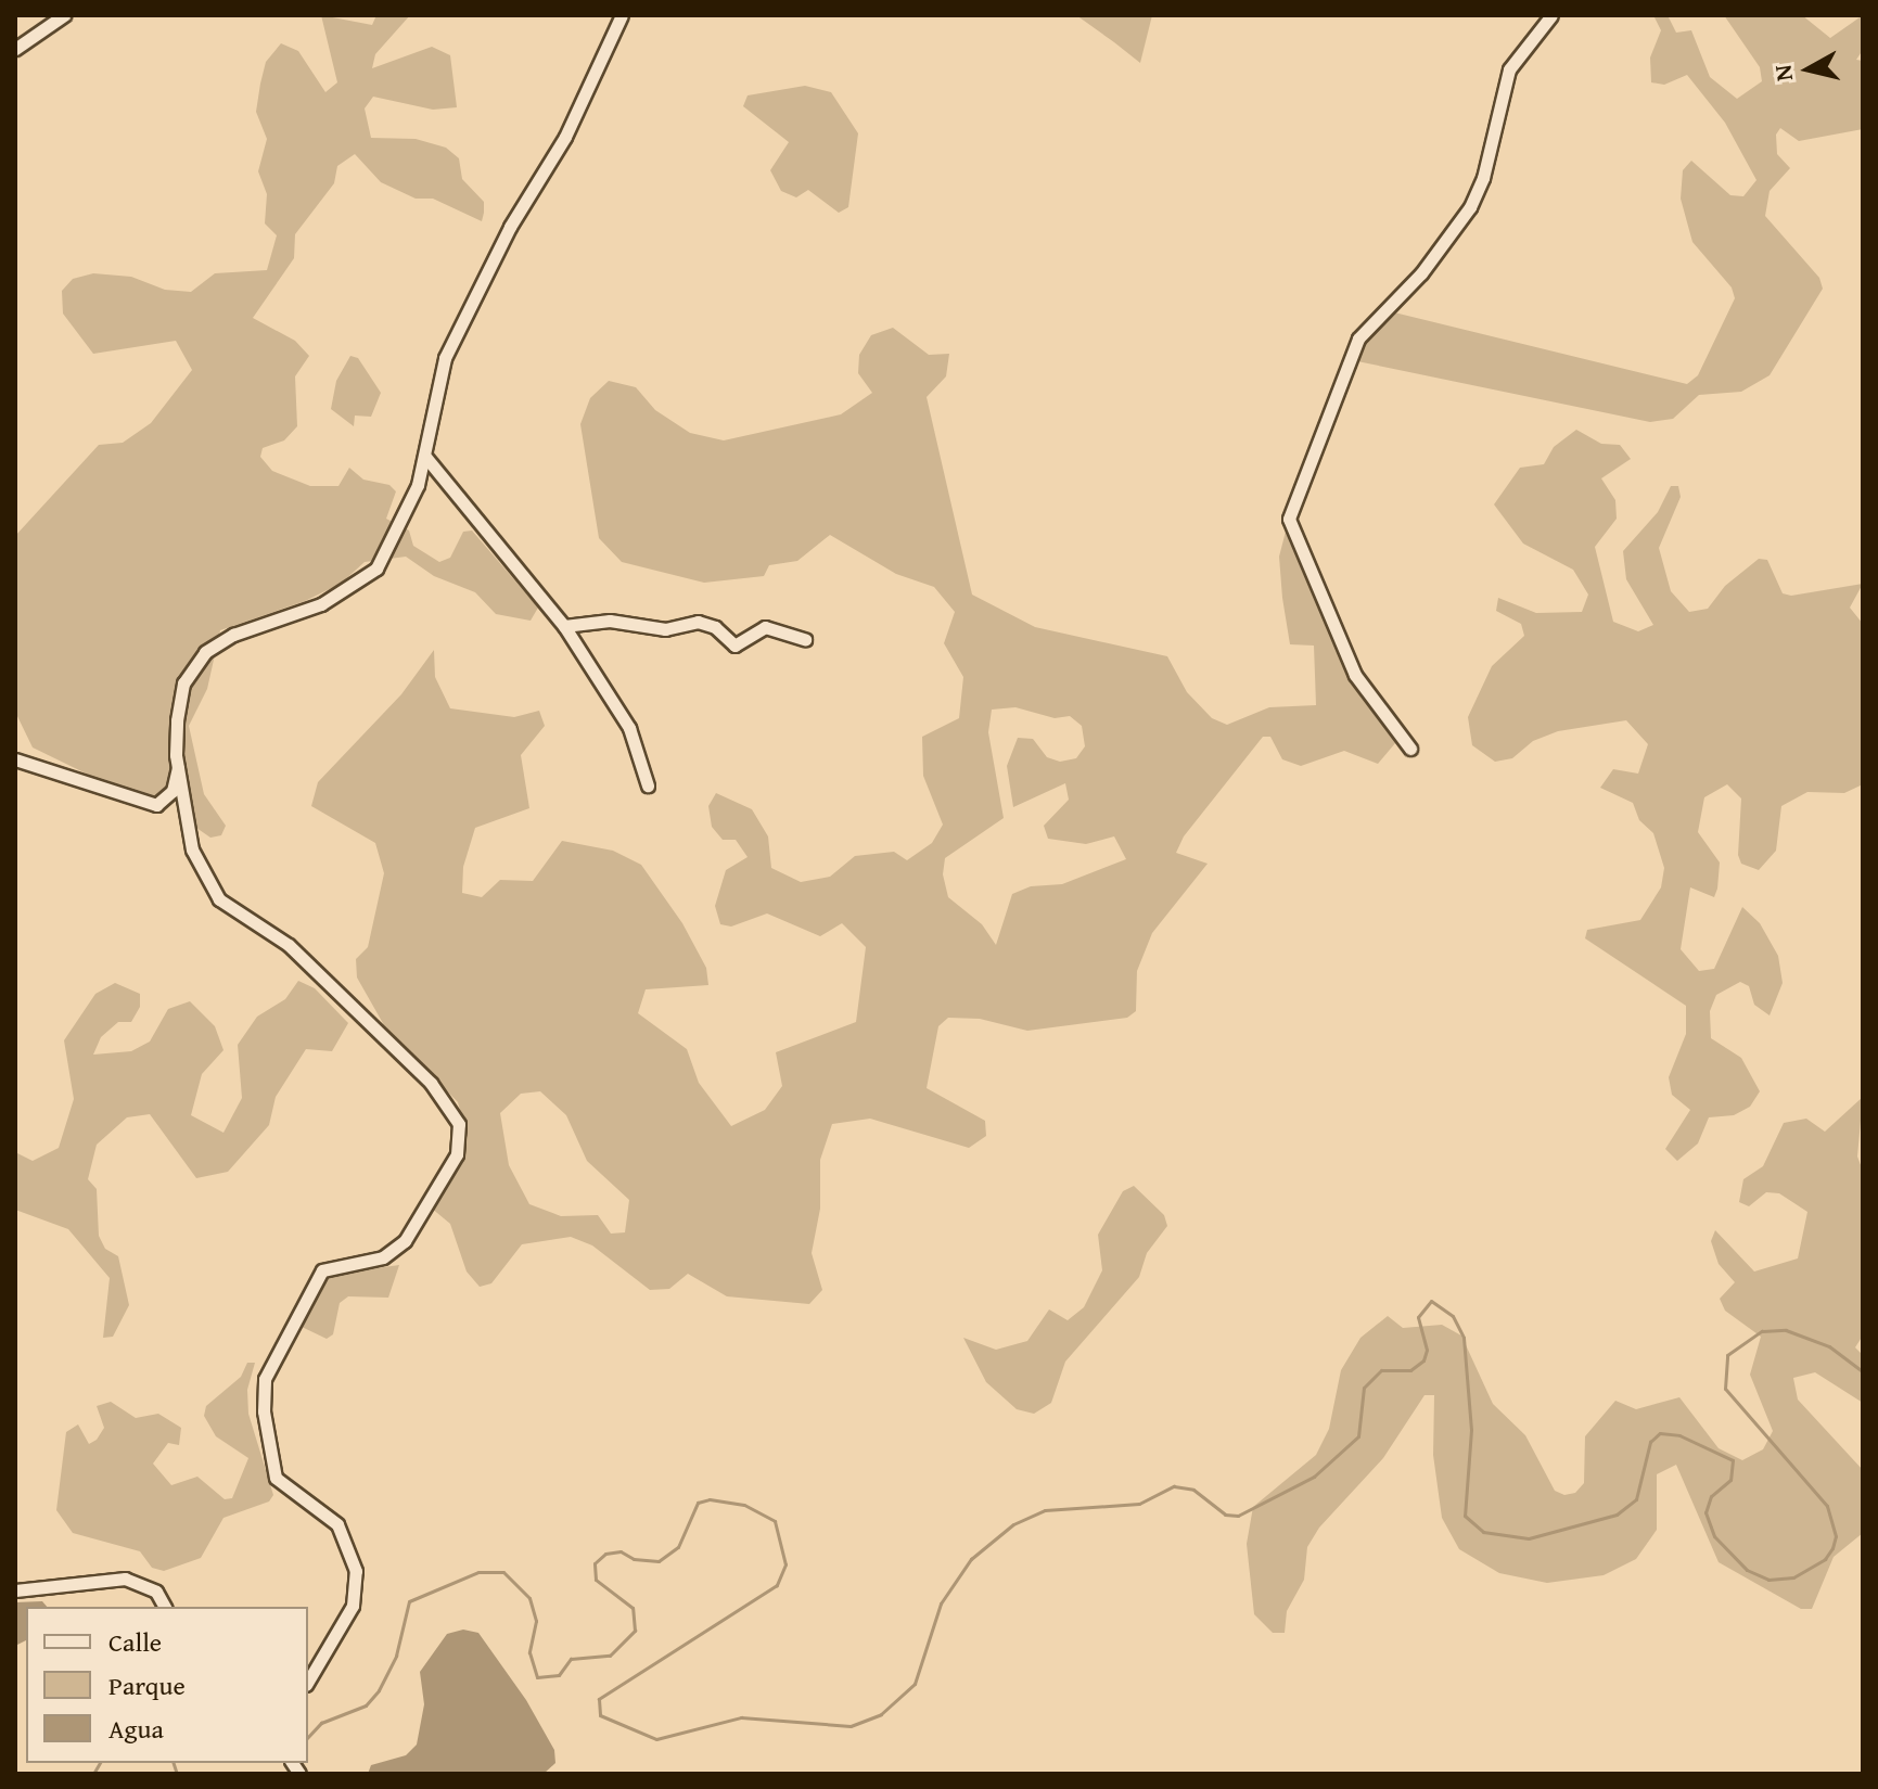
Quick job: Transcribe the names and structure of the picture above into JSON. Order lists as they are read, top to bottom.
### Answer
{
  "legend": ["Calle", "Parque", "Agua"],
  "north": "left"
}
